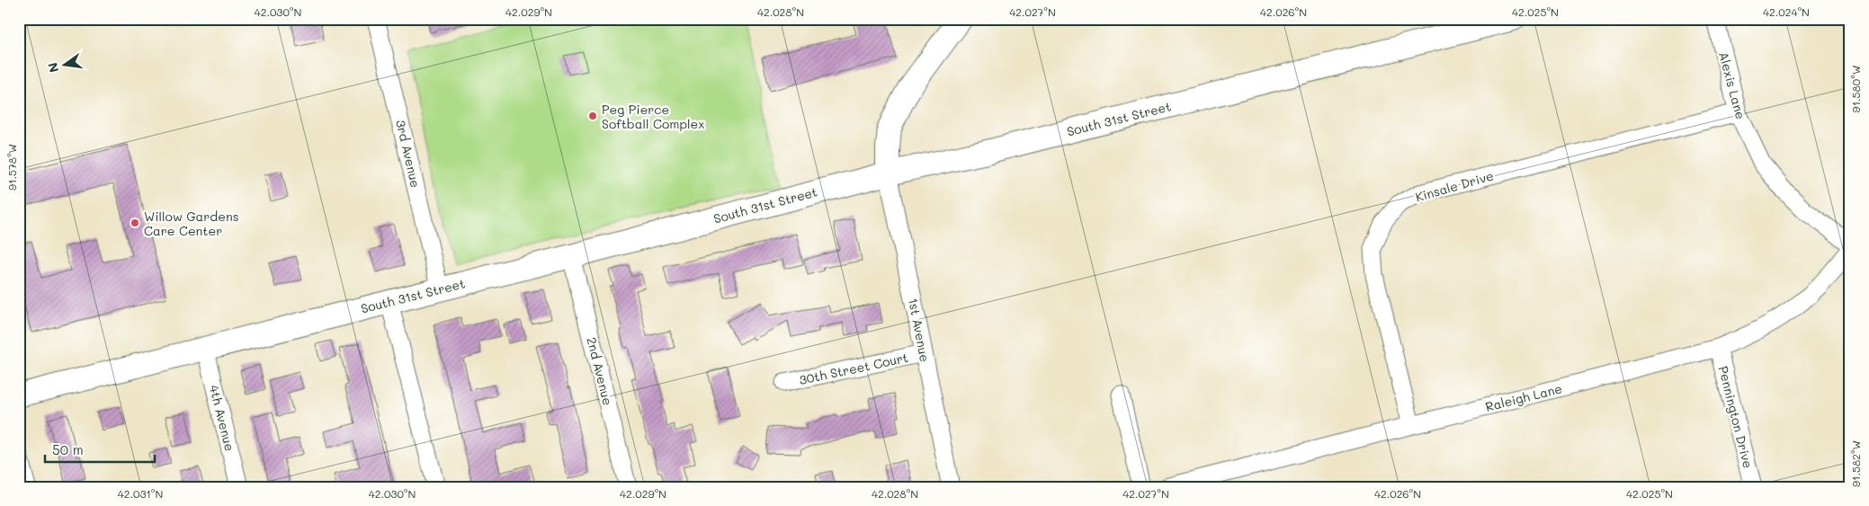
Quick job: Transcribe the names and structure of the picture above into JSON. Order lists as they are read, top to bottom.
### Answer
{
  "streets": {
    "street": [
      "Alexis Lane",
      "South 31st Street",
      "3rd Avenue",
      "Kinsale Drive",
      "1st Avenue",
      "30th Street Court",
      "2nd Avenue",
      "Raleigh Lane",
      "Pennington Drive",
      "4th Avenue"
    ]
  },
  "crossings": [
    ["Alexis Lane", "Kinsale Drive"],
    ["South 31st Street", "3rd Avenue"],
    ["South 31st Street", "1st Avenue"],
    ["South 31st Street", "2nd Avenue"],
    ["South 31st Street", "4th Avenue"],
    ["Kinsale Drive", "Raleigh Lane"],
    ["1st Avenue", "30th Street Court"],
    ["Raleigh Lane", "Pennington Drive"]
  ],
  "places": ["Peg Pierce Softball Complex", "Willow Gardens Care Center"],
  "scale_bar": "50 m",
  "north": "left",
  "coordinates": [
    "42.030°N",
    "42.029°N",
    "42.028°N",
    "42.027°N",
    "42.026°N",
    "42.025°N",
    "42.024°N",
    "91.580°W",
    "91.578°W",
    "91.582°W",
    "42.031°N"
  ]
}
